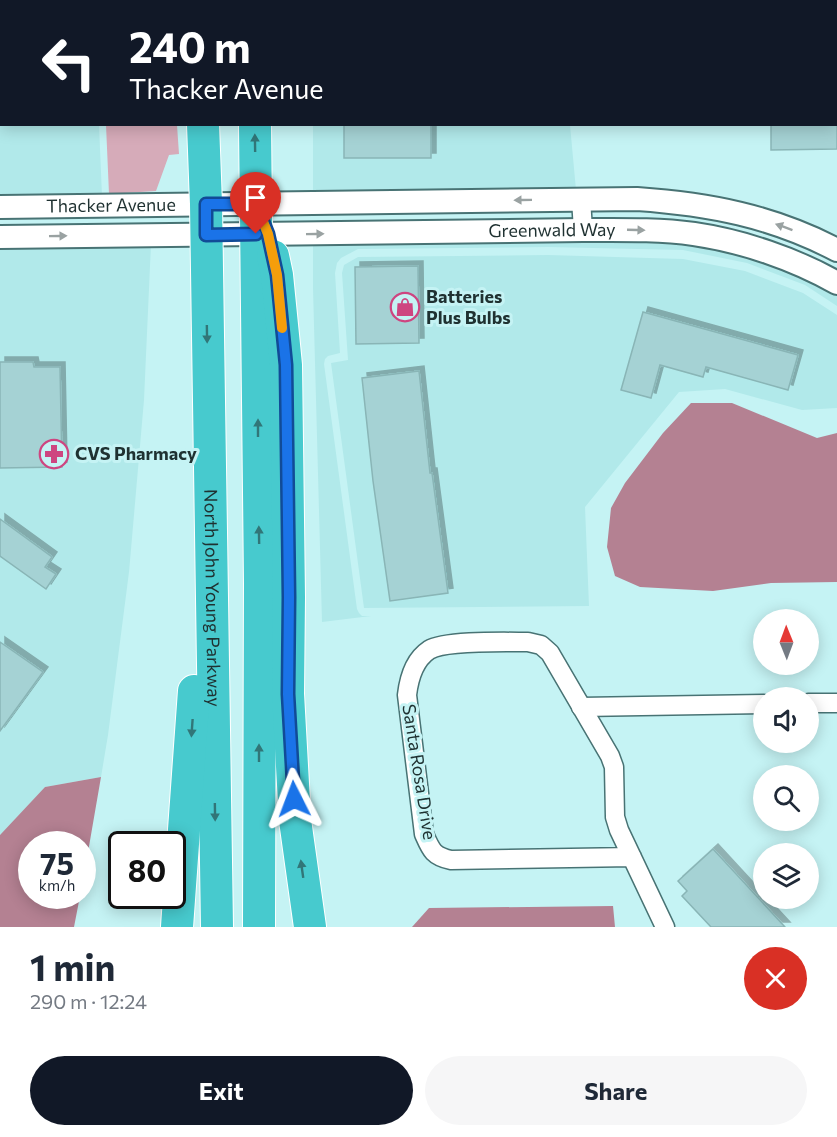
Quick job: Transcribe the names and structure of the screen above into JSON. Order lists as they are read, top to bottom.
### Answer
{
  "streets": {
    "highway": ["North John Young Parkway"],
    "street": ["Thacker Avenue", "Greenwald Way", "Santa Rosa Drive"]
  },
  "crossings": [
    ["Thacker Avenue", "Greenwald Way"],
    ["Thacker Avenue", "North John Young Parkway"]
  ],
  "places": {
    "shop": ["Batteries Plus Bulbs"],
    "pharmacy": ["CVS Pharmacy"]
  },
  "north": "top",
  "page": {
    "turn": ["240 m", "Thacker Avenue"],
    "speed": "75 km/h",
    "limit": "80",
    "heading": ["1 min", "290 m · 12:24"],
    "buttons": ["Exit", "Share"]
  }
}
